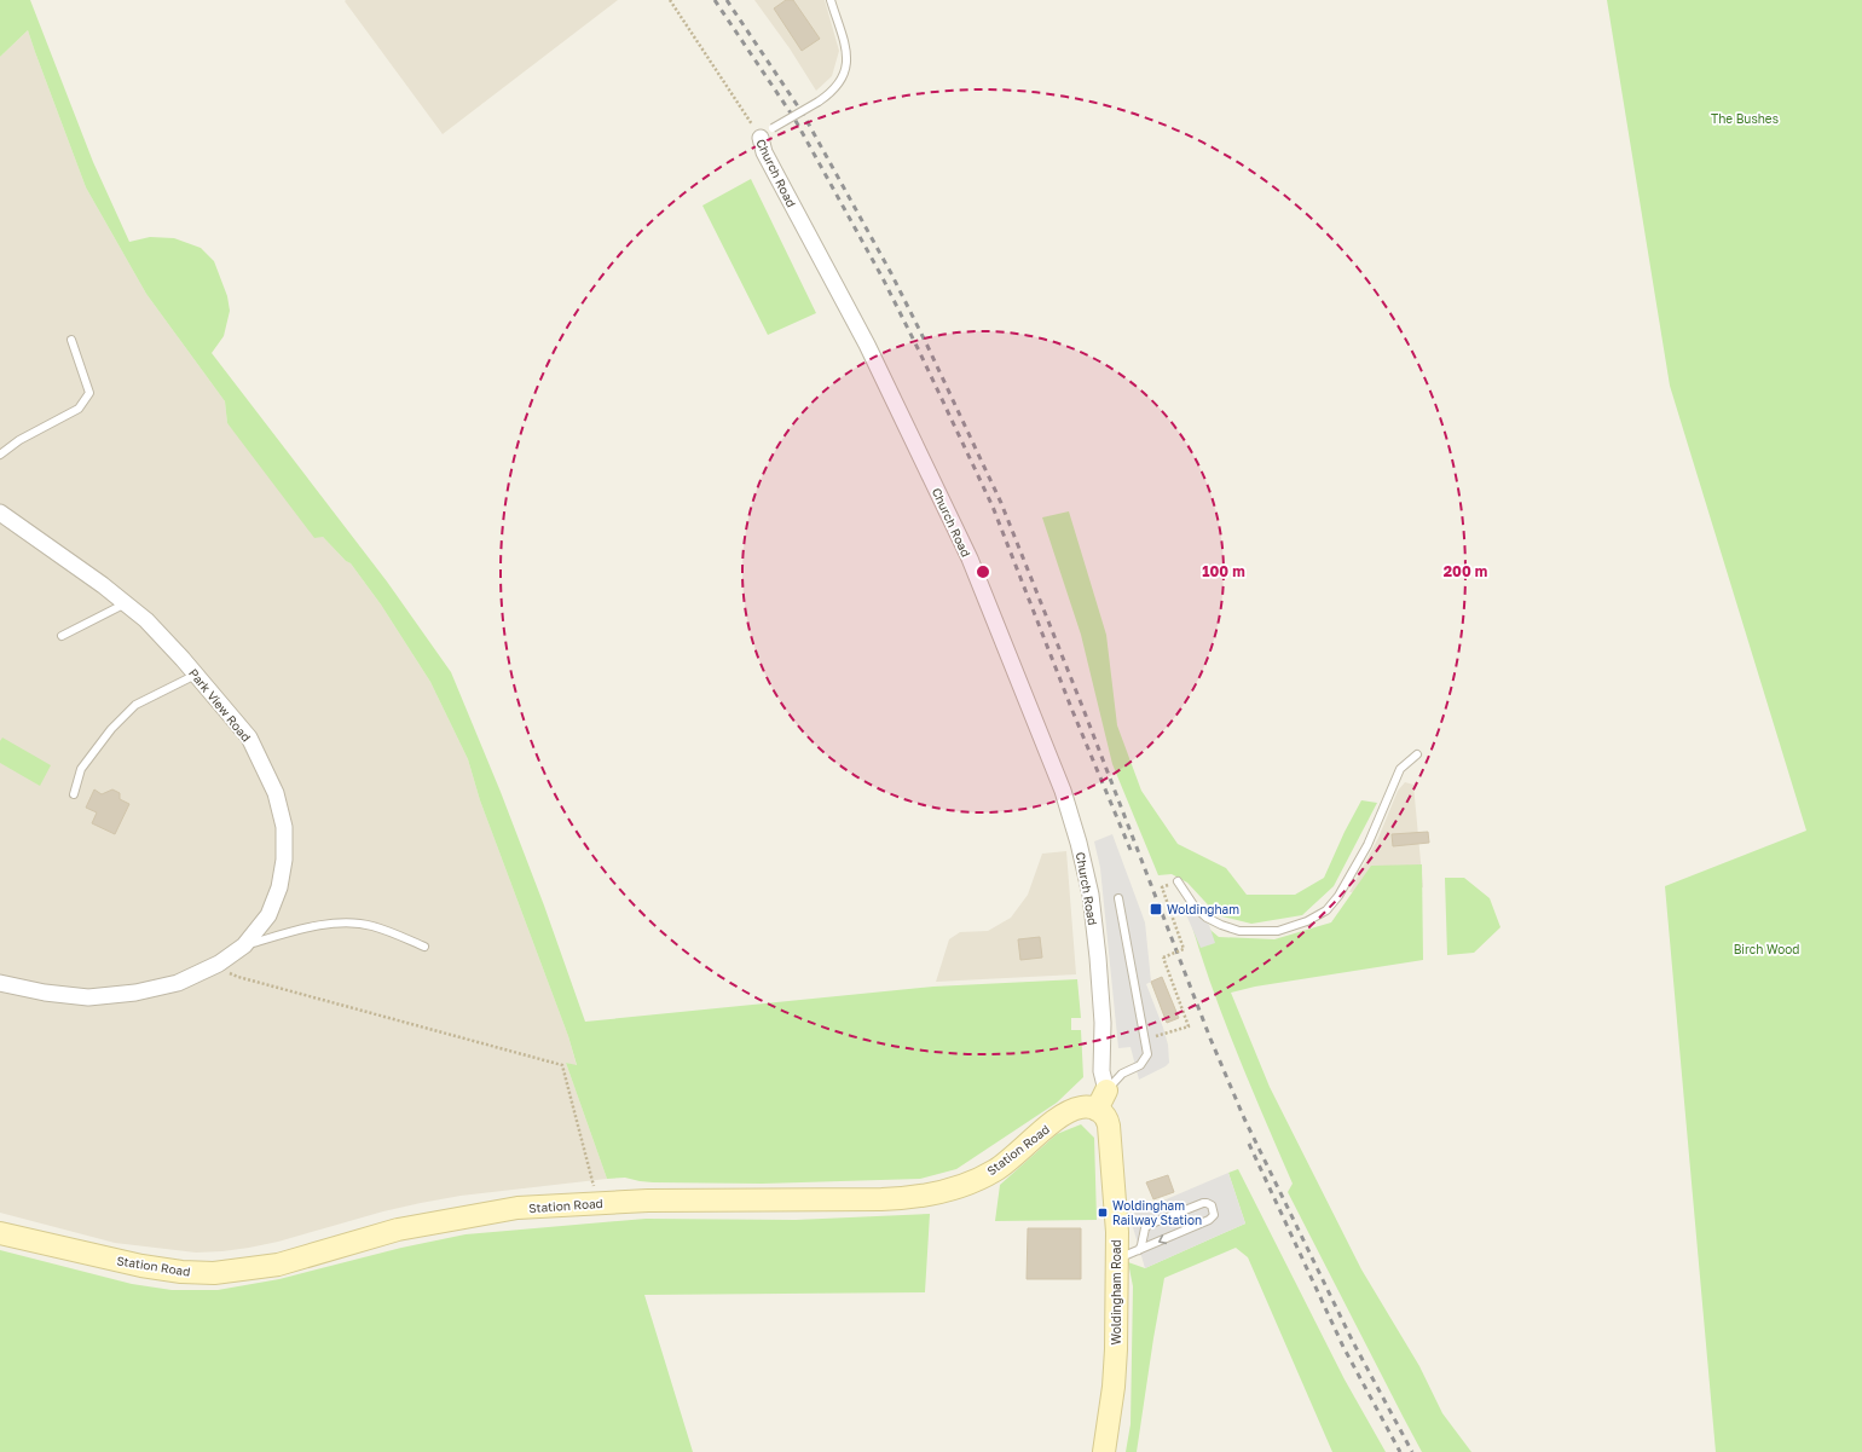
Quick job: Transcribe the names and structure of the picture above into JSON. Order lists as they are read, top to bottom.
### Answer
{
  "streets": {
    "street": [
      "Church Road",
      "Park View Road",
      "Station Road",
      "Woldingham Road"
    ]
  },
  "crossings": [
    ["Church Road", "Station Road"],
    ["Church Road", "Woldingham Road"],
    ["Station Road", "Woldingham Road"]
  ],
  "parks": ["The Bushes", "Birch Wood"],
  "places": {
    "transit": ["Woldingham", "Woldingham Railway Station"]
  },
  "rings": ["100 m", "200 m"]
}
